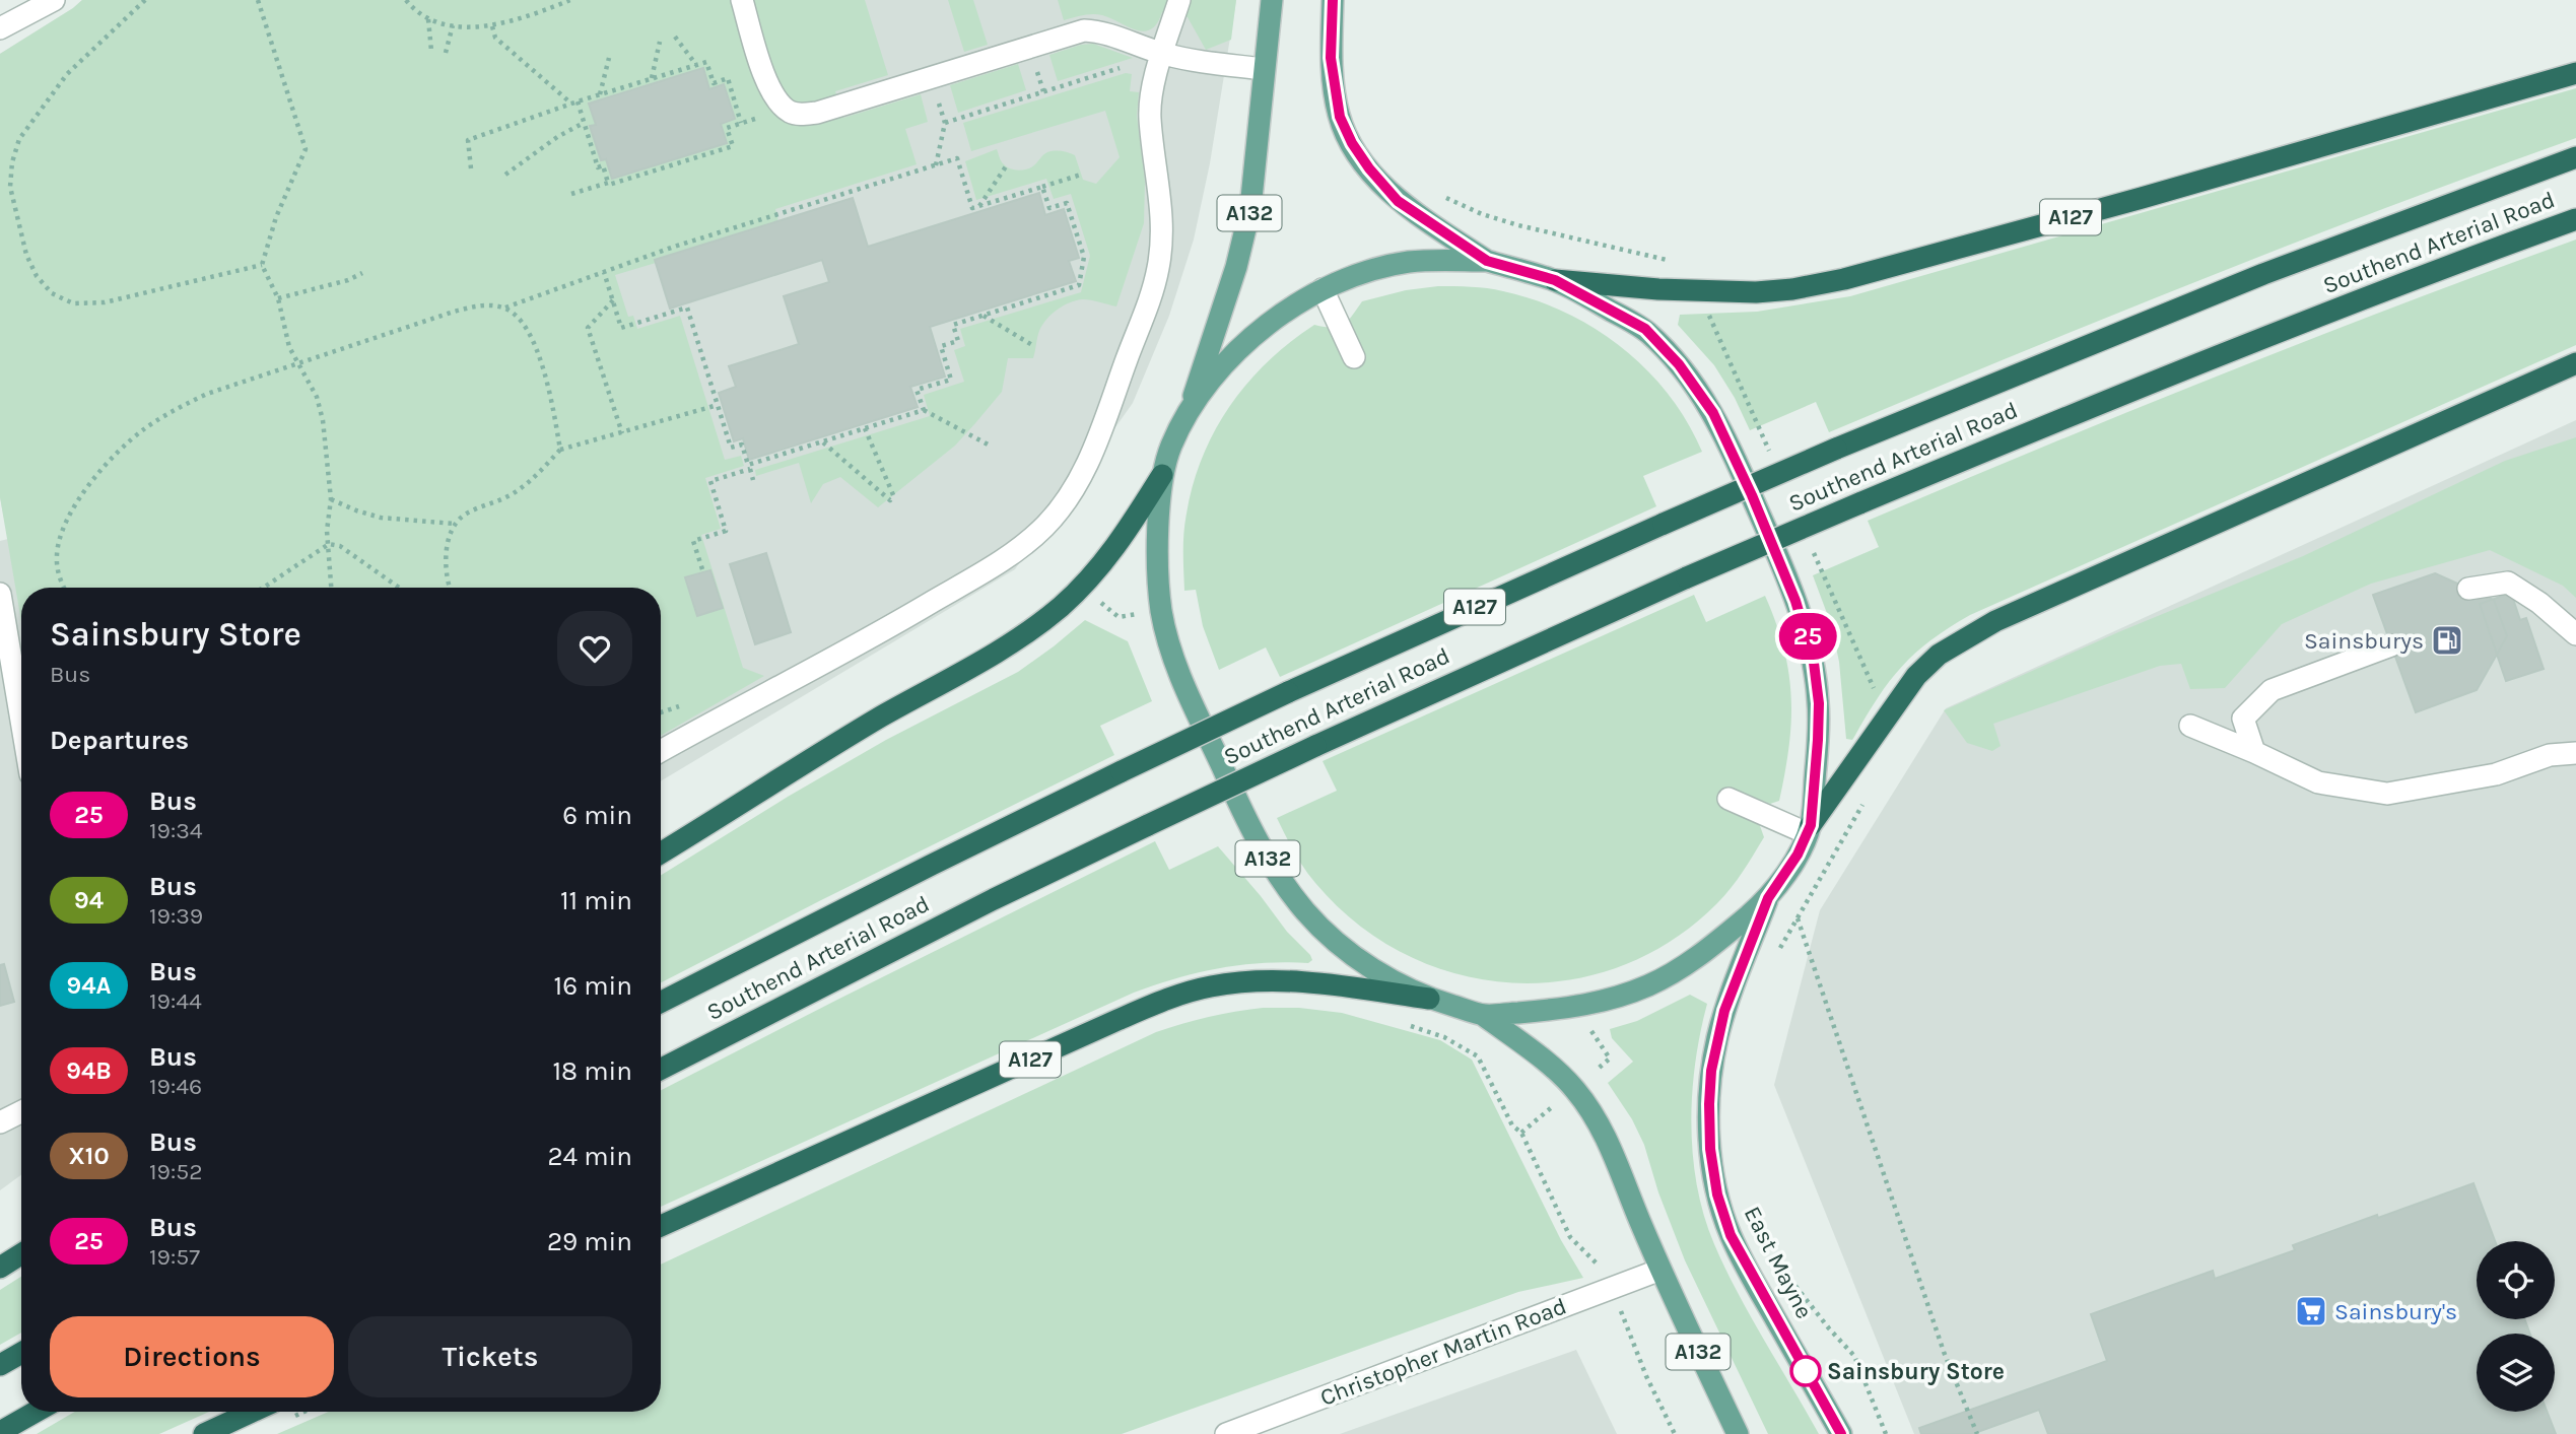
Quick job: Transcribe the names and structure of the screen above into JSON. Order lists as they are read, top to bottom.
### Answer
{
  "streets": {
    "highway": ["A127", "Southend Arterial Road"],
    "main road": ["A132", "East Mayne"],
    "street": ["Christopher Martin Road"]
  },
  "crossings": [
    ["A132", "A127"],
    ["A132", "East Mayne"],
    ["A132", "Christopher Martin Road"]
  ],
  "places": {
    "fuel station": ["Sainsburys"],
    "supermarket": ["Sainsbury's"],
    "other": ["Sainsbury Store"]
  },
  "lines": ["bus line 25"],
  "page": {
    "on_map": "25",
    "heading": [
      ["Sainsbury Store", "Bus"],
      "Departures"
    ],
    "list": [
      {
        "mark": "25",
        "name": "Bus",
        "note": "19:34",
        "value": "6 min"
      },
      {
        "mark": "94",
        "name": "Bus",
        "note": "19:39",
        "value": "11 min"
      },
      {
        "mark": "94A",
        "name": "Bus",
        "note": "19:44",
        "value": "16 min"
      },
      {
        "mark": "94B",
        "name": "Bus",
        "note": "19:46",
        "value": "18 min"
      },
      {
        "mark": "X10",
        "name": "Bus",
        "note": "19:52",
        "value": "24 min"
      },
      {
        "mark": "25",
        "name": "Bus",
        "note": "19:57",
        "value": "29 min"
      }
    ],
    "buttons": ["Directions", "Tickets"]
  }
}
